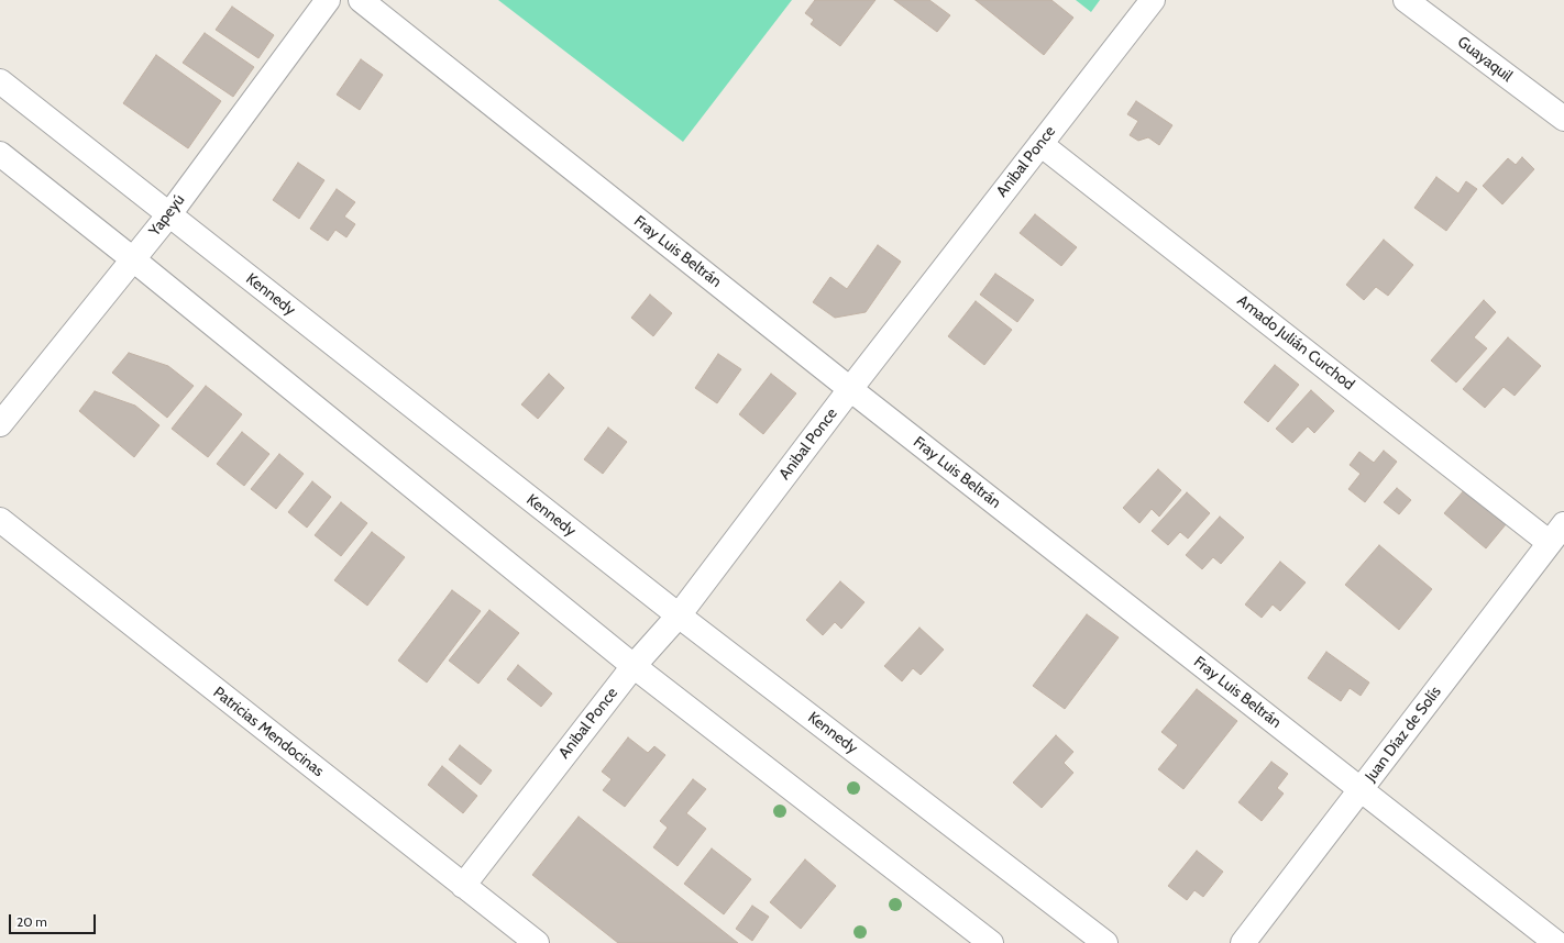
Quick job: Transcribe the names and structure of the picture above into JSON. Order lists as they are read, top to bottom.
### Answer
{
  "streets": {
    "street": [
      "Guayaquil",
      "Anibal Ponce",
      "Yapeyú",
      "Fray Luis Beltrán",
      "Kennedy",
      "Amado Julián Curchod",
      "Patricias Mendocinas",
      "Juan Díaz de Solís"
    ]
  },
  "crossings": [
    ["Anibal Ponce", "Fray Luis Beltrán"],
    ["Anibal Ponce", "Kennedy"],
    ["Anibal Ponce", "Amado Julián Curchod"],
    ["Anibal Ponce", "Patricias Mendocinas"],
    ["Yapeyú", "Kennedy"],
    ["Fray Luis Beltrán", "Juan Díaz de Solís"],
    ["Amado Julián Curchod", "Juan Díaz de Solís"]
  ],
  "scale_bar": "20 m"
}
